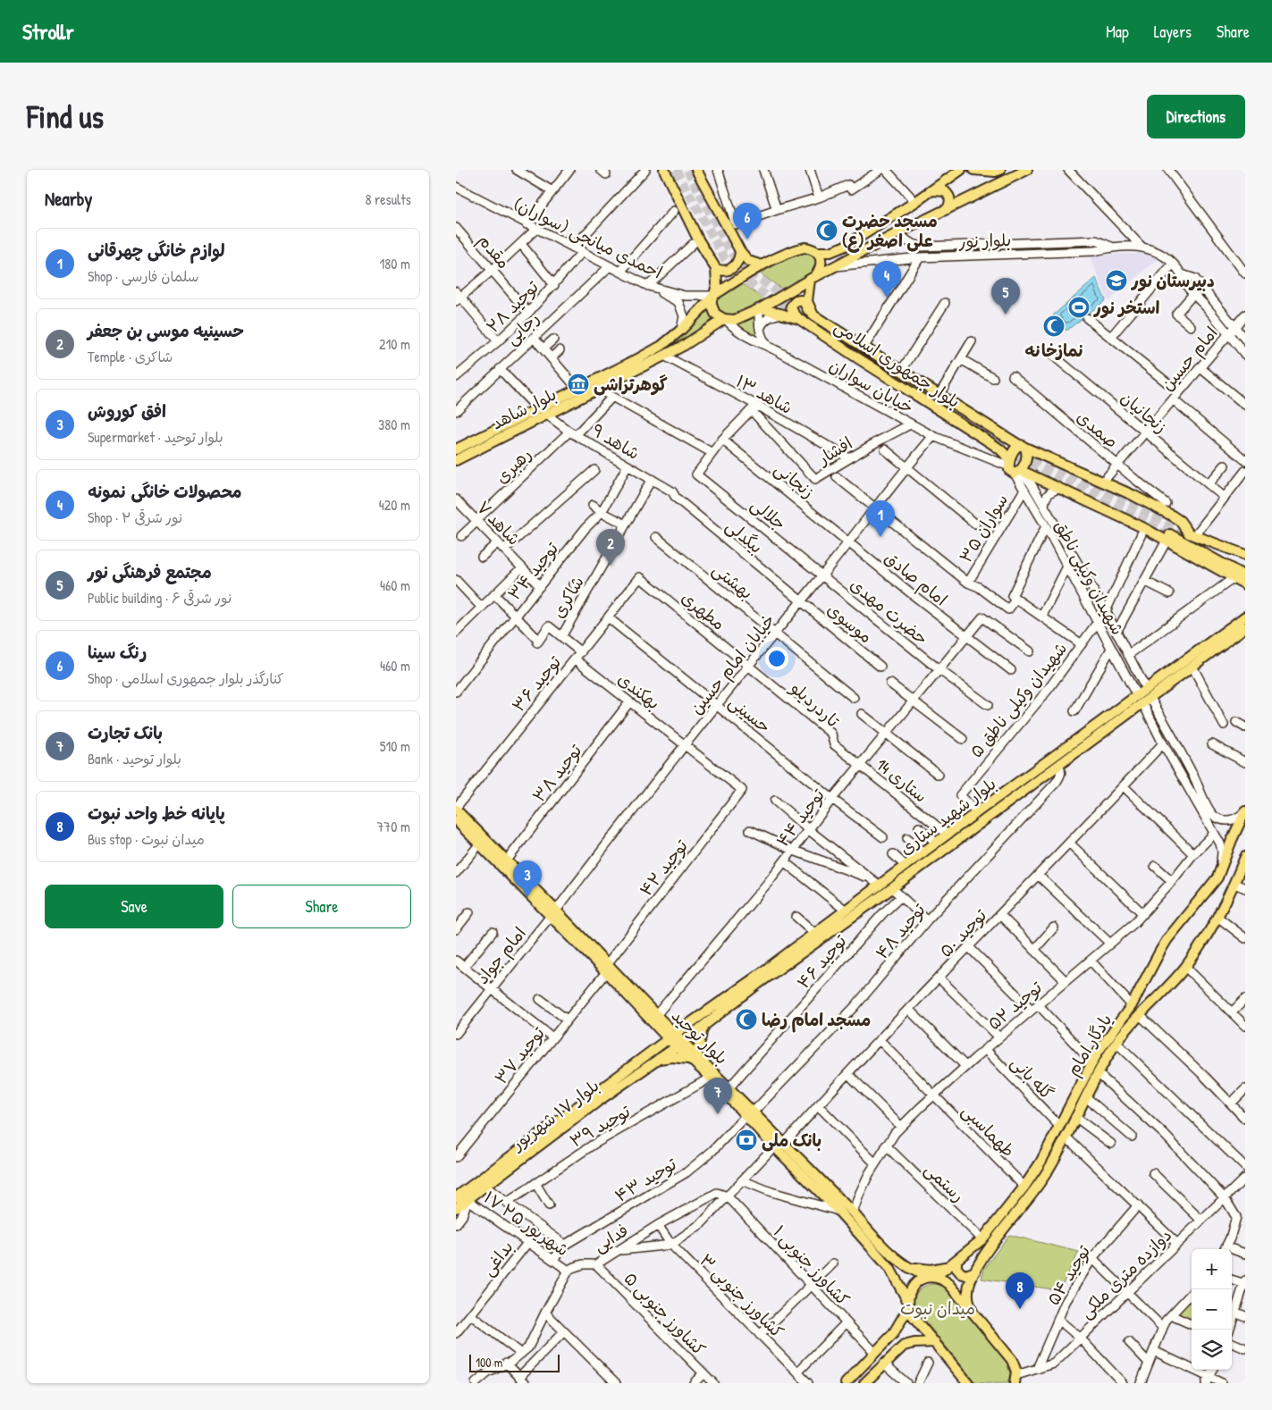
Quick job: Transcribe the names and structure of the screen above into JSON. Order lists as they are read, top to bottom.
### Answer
{
  "streets": {
    "main road": [
      "بلوار جمهوری اسلامی",
      "بلوار شاهد",
      "بلوار شهید ستاری",
      "بلوار توحید",
      "یادگار امام",
      "بلوار ۱۷ شهریور"
    ],
    "street": [
      "احمدی میانجی (سواران)",
      "بلوار نور",
      "مقدم",
      "توحید ۲۸",
      "رجایی",
      "امام حسین",
      "خیابان سواران",
      "شاهد ۱۳",
      "زنجانیان",
      "صمدی",
      "شاهد ۹",
      "افشار",
      "رهبری",
      "زنجانی",
      "جلالی",
      "شاهد ۷",
      "سواران ۳۵",
      "بیگدلی",
      "توحید ۳۴",
      "شهیدان وکیلی ناطق",
      "امام صادق",
      "بهشتی",
      "شاکری",
      "مطهری",
      "حضرت مهدی",
      "موسوی",
      "خیابان امام حسین",
      "توحید ۳۶",
      "بهکندی",
      "شهیدان وکیلی ناطق ۵",
      "تاردردیلو",
      "حسینی",
      "توحید ۳۸",
      "ستاری 14",
      "توحید ۴۴",
      "توحید ۴۲",
      "توحید ۴۸",
      "توحید ۵۰",
      "امام جواد",
      "توحید ۴۶",
      "توحید ۵۲",
      "توحید ۳۷",
      "گله بانی",
      "توحید ۳۹",
      "طهماسبی",
      "توحید ۴۳",
      "رستمی",
      "۱۷ شهریور ۲۵",
      "فدایی",
      "بداغی",
      "کشاورز جنوبی ۱",
      "دوازده متری ملکی",
      "توحید ۵۴",
      "کشاورز جنوبی ۳",
      "کشاورز جنوبی ۵"
    ]
  },
  "crossings": [
    ["احمدی میانجی (سواران)", "توحید ۲۸"],
    ["احمدی میانجی (سواران)", "رجایی"],
    ["احمدی میانجی (سواران)", "بلوار شاهد"],
    ["بلوار نور", "امام حسین"],
    ["مقدم", "توحید ۲۸"],
    ["امام حسین", "بلوار جمهوری اسلامی"],
    ["امام حسین", "زنجانیان"],
    ["امام حسین", "صمدی"],
    ["بلوار جمهوری اسلامی", "خیابان سواران"],
    ["بلوار جمهوری اسلامی", "بلوار شاهد"],
    ["بلوار جمهوری اسلامی", "شهیدان وکیلی ناطق"],
    ["خیابان سواران", "بلوار شاهد"],
    ["خیابان سواران", "افشار"],
    ["خیابان سواران", "شهیدان وکیلی ناطق"],
    ["خیابان سواران", "خیابان امام حسین"],
    ["شاهد ۱۳", "بلوار شاهد"],
    ["شاهد ۱۳", "افشار"],
    ["بلوار شاهد", "شاهد ۹"],
    ["شاهد ۹", "رهبری"],
    ["شاهد ۹", "بیگدلی"],
    ["شاهد ۹", "توحید ۳۴"],
    ["شاهد ۹", "شاکری"],
    ["رهبری", "شاهد ۷"],
    ["زنجانی", "امام صادق"],
    ["زنجانی", "خیابان امام حسین"],
    ["جلالی", "حضرت مهدی"],
    ["جلالی", "خیابان امام حسین"],
    ["شاهد ۷", "توحید ۳۴"],
    ["سواران ۳۵", "شهیدان وکیلی ناطق"],
    ["بیگدلی", "موسوی"],
    ["بیگدلی", "خیابان امام حسین"],
    ["شهیدان وکیلی ناطق", "شهیدان وکیلی ناطق ۵"],
    ["شهیدان وکیلی ناطق", "بلوار شهید ستاری"],
    ["امام صادق", "خیابان امام حسین"],
    ["امام صادق", "توحید ۴۴"],
    ["بهشتی", "خیابان امام حسین"],
    ["مطهری", "خیابان امام حسین"],
    ["مطهری", "توحید ۳۶"],
    ["مطهری", "تاردردیلو"],
    ["حضرت مهدی", "خیابان امام حسین"],
    ["حضرت مهدی", "توحید ۴۴"],
    ["موسوی", "خیابان امام حسین"],
    ["خیابان امام حسین", "بهکندی"],
    ["خیابان امام حسین", "تاردردیلو"],
    ["خیابان امام حسین", "حسینی"],
    ["خیابان امام حسین", "امام جواد"],
    ["خیابان امام حسین", "بلوار توحید"],
    ["توحید ۳۶", "بهکندی"],
    ["توحید ۳۶", "حسینی"],
    ["توحید ۳۶", "بلوار توحید"],
    ["بهکندی", "توحید ۳۸"],
    ["بهکندی", "توحید ۴۲"],
    ["شهیدان وکیلی ناطق ۵", "بلوار شهید ستاری"],
    ["تاردردیلو", "ستاری 14"],
    ["تاردردیلو", "توحید ۴۴"],
    ["حسینی", "توحید ۴۴"],
    ["توحید ۳۸", "بلوار توحید"],
    ["ستاری 14", "بلوار شهید ستاری"],
    ["ستاری 14", "توحید ۴۴"],
    ["بلوار شهید ستاری", "توحید ۴۸"],
    ["بلوار شهید ستاری", "بلوار توحید"],
    ["بلوار شهید ستاری", "بلوار ۱۷ شهریور"],
    ["توحید ۴۴", "بلوار توحید"],
    ["توحید ۴۲", "بلوار توحید"],
    ["توحید ۴۲", "توحید ۳۷"],
    ["توحید ۴۸", "بلوار توحید"],
    ["توحید ۴۸", "توحید ۴۳"],
    ["توحید ۵۰", "بلوار توحید"],
    ["توحید ۵۰", "طهماسبی"],
    ["امام جواد", "بلوار توحید"],
    ["توحید ۴۶", "بلوار توحید"],
    ["توحید ۵۲", "بلوار توحید"],
    ["توحید ۵۲", "گله بانی"],
    ["توحید ۵۲", "طهماسبی"],
    ["توحید ۵۲", "رستمی"],
    ["بلوار توحید", "یادگار امام"],
    ["بلوار توحید", "توحید ۳۷"],
    ["بلوار توحید", "بلوار ۱۷ شهریور"],
    ["بلوار توحید", "توحید ۳۹"],
    ["بلوار توحید", "توحید ۴۳"],
    ["یادگار امام", "گله بانی"],
    ["یادگار امام", "طهماسبی"],
    ["یادگار امام", "رستمی"],
    ["بلوار ۱۷ شهریور", "۱۷ شهریور ۲۵"],
    ["توحید ۴۳", "۱۷ شهریور ۲۵"],
    ["۱۷ شهریور ۲۵", "فدایی"],
    ["۱۷ شهریور ۲۵", "بداغی"],
    ["فدایی", "کشاورز جنوبی ۱"],
    ["فدایی", "کشاورز جنوبی ۳"],
    ["فدایی", "کشاورز جنوبی ۵"],
    ["دوازده متری ملکی", "توحید ۵۴"]
  ],
  "parks": ["میدان نبوت"],
  "places": {
    "mosque": ["مسجد حضرت علی اصغر (ع)", "نمازخانه", "مسجد امام رضا"],
    "school or university": ["دبیرستان نور"],
    "sports": ["استخر نور"],
    "museum": ["گوهرتراشی"],
    "bank": ["بانک ملی"]
  },
  "scale_bar": "100 m",
  "page": {
    "header": "Strollr",
    "nav": ["Map", "Layers", "Share"],
    "buttons": [
      "Directions",
      ["Save", "Share"]
    ],
    "title": "Find us",
    "heading": ["Nearby", "8 results"],
    "pins": [
      "6",
      "4",
      "5",
      "1",
      "2",
      "3",
      "7",
      "8"
    ],
    "list": [
      {
        "mark": "1",
        "name": "لوازم خانگی چهرقانی",
        "note": "Shop · سلمان فارسی",
        "value": "180 m"
      },
      {
        "mark": "2",
        "name": "حسینیه موسی بن جعفر",
        "note": "Temple · شاکری",
        "value": "210 m"
      },
      {
        "mark": "3",
        "name": "افق کوروش",
        "note": "Supermarket · بلوار توحید",
        "value": "380 m"
      },
      {
        "mark": "4",
        "name": "محصولات خانگی نمونه",
        "note": "Shop · نور شرقی ۲",
        "value": "420 m"
      },
      {
        "mark": "5",
        "name": "مجتمع فرهنگی نور",
        "note": "Public building · نور شرقی ۶",
        "value": "460 m"
      },
      {
        "mark": "6",
        "name": "رنگ سینا",
        "note": "Shop · کنارگذر بلوار جمهوری اسلامی",
        "value": "460 m"
      },
      {
        "mark": "7",
        "name": "بانک تجارت",
        "note": "Bank · بلوار توحید",
        "value": "510 m"
      },
      {
        "mark": "8",
        "name": "پایانه خط واحد نبوت",
        "note": "Bus stop · میدان نبوت",
        "value": "770 m"
      }
    ],
    "map_buttons": ["+", "−"],
    "scale": "100 m"
  }
}
